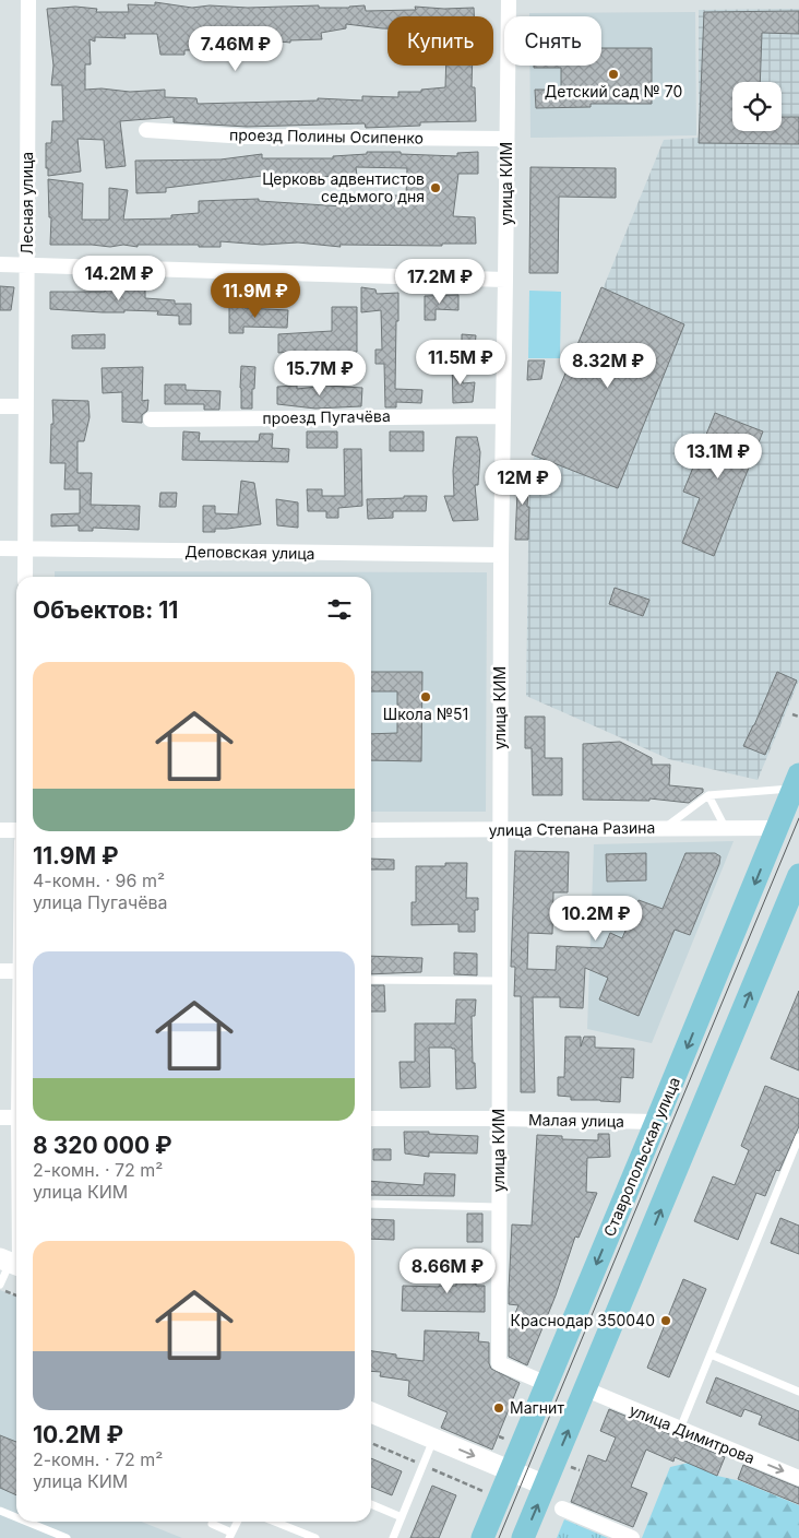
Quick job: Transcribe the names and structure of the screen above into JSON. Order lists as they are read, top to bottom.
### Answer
{
  "streets": {
    "main road": ["Ставропольская улица"],
    "street": [
      "проезд Полины Осипенко",
      "улица КИМ",
      "Лесная улица",
      "проезд Пугачёва",
      "Деповская улица",
      "улица Степана Разина",
      "Малая улица",
      "улица Димитрова"
    ]
  },
  "crossings": [
    ["проезд Полины Осипенко", "улица КИМ"],
    ["улица КИМ", "проезд Пугачёва"],
    ["улица КИМ", "Деповская улица"],
    ["улица КИМ", "улица Степана Разина"],
    ["улица КИМ", "Малая улица"],
    ["улица КИМ", "Ставропольская улица"],
    ["Лесная улица", "Деповская улица"],
    ["улица Степана Разина", "Ставропольская улица"],
    ["Малая улица", "Ставропольская улица"]
  ],
  "one_way": ["улица Димитрова"],
  "places": [
    "Детский сад № 70",
    "Церковь адвентистов седьмого дня",
    "Школа №51",
    "Краснодар 350040",
    "Магнит"
  ],
  "page": {
    "chip": ["Купить", "Снять"],
    "price": [
      "7.46M ₽",
      "14.2M ₽",
      "17.2M ₽",
      "11.9M ₽",
      "11.5M ₽",
      "8.32M ₽",
      "15.7M ₽",
      "13.1M ₽",
      "12M ₽",
      "10.2M ₽",
      "8.66M ₽"
    ],
    "heading": "Объектов: 11",
    "list": [
      {
        "name": "11.9M ₽",
        "note": "4-комн. · 96 m² · улица Пугачёва"
      },
      {
        "name": "8 320 000 ₽",
        "note": "2-комн. · 72 m² · улица КИМ"
      },
      {
        "name": "10.2M ₽",
        "note": "2-комн. · 72 m² · улица КИМ"
      }
    ]
  }
}
